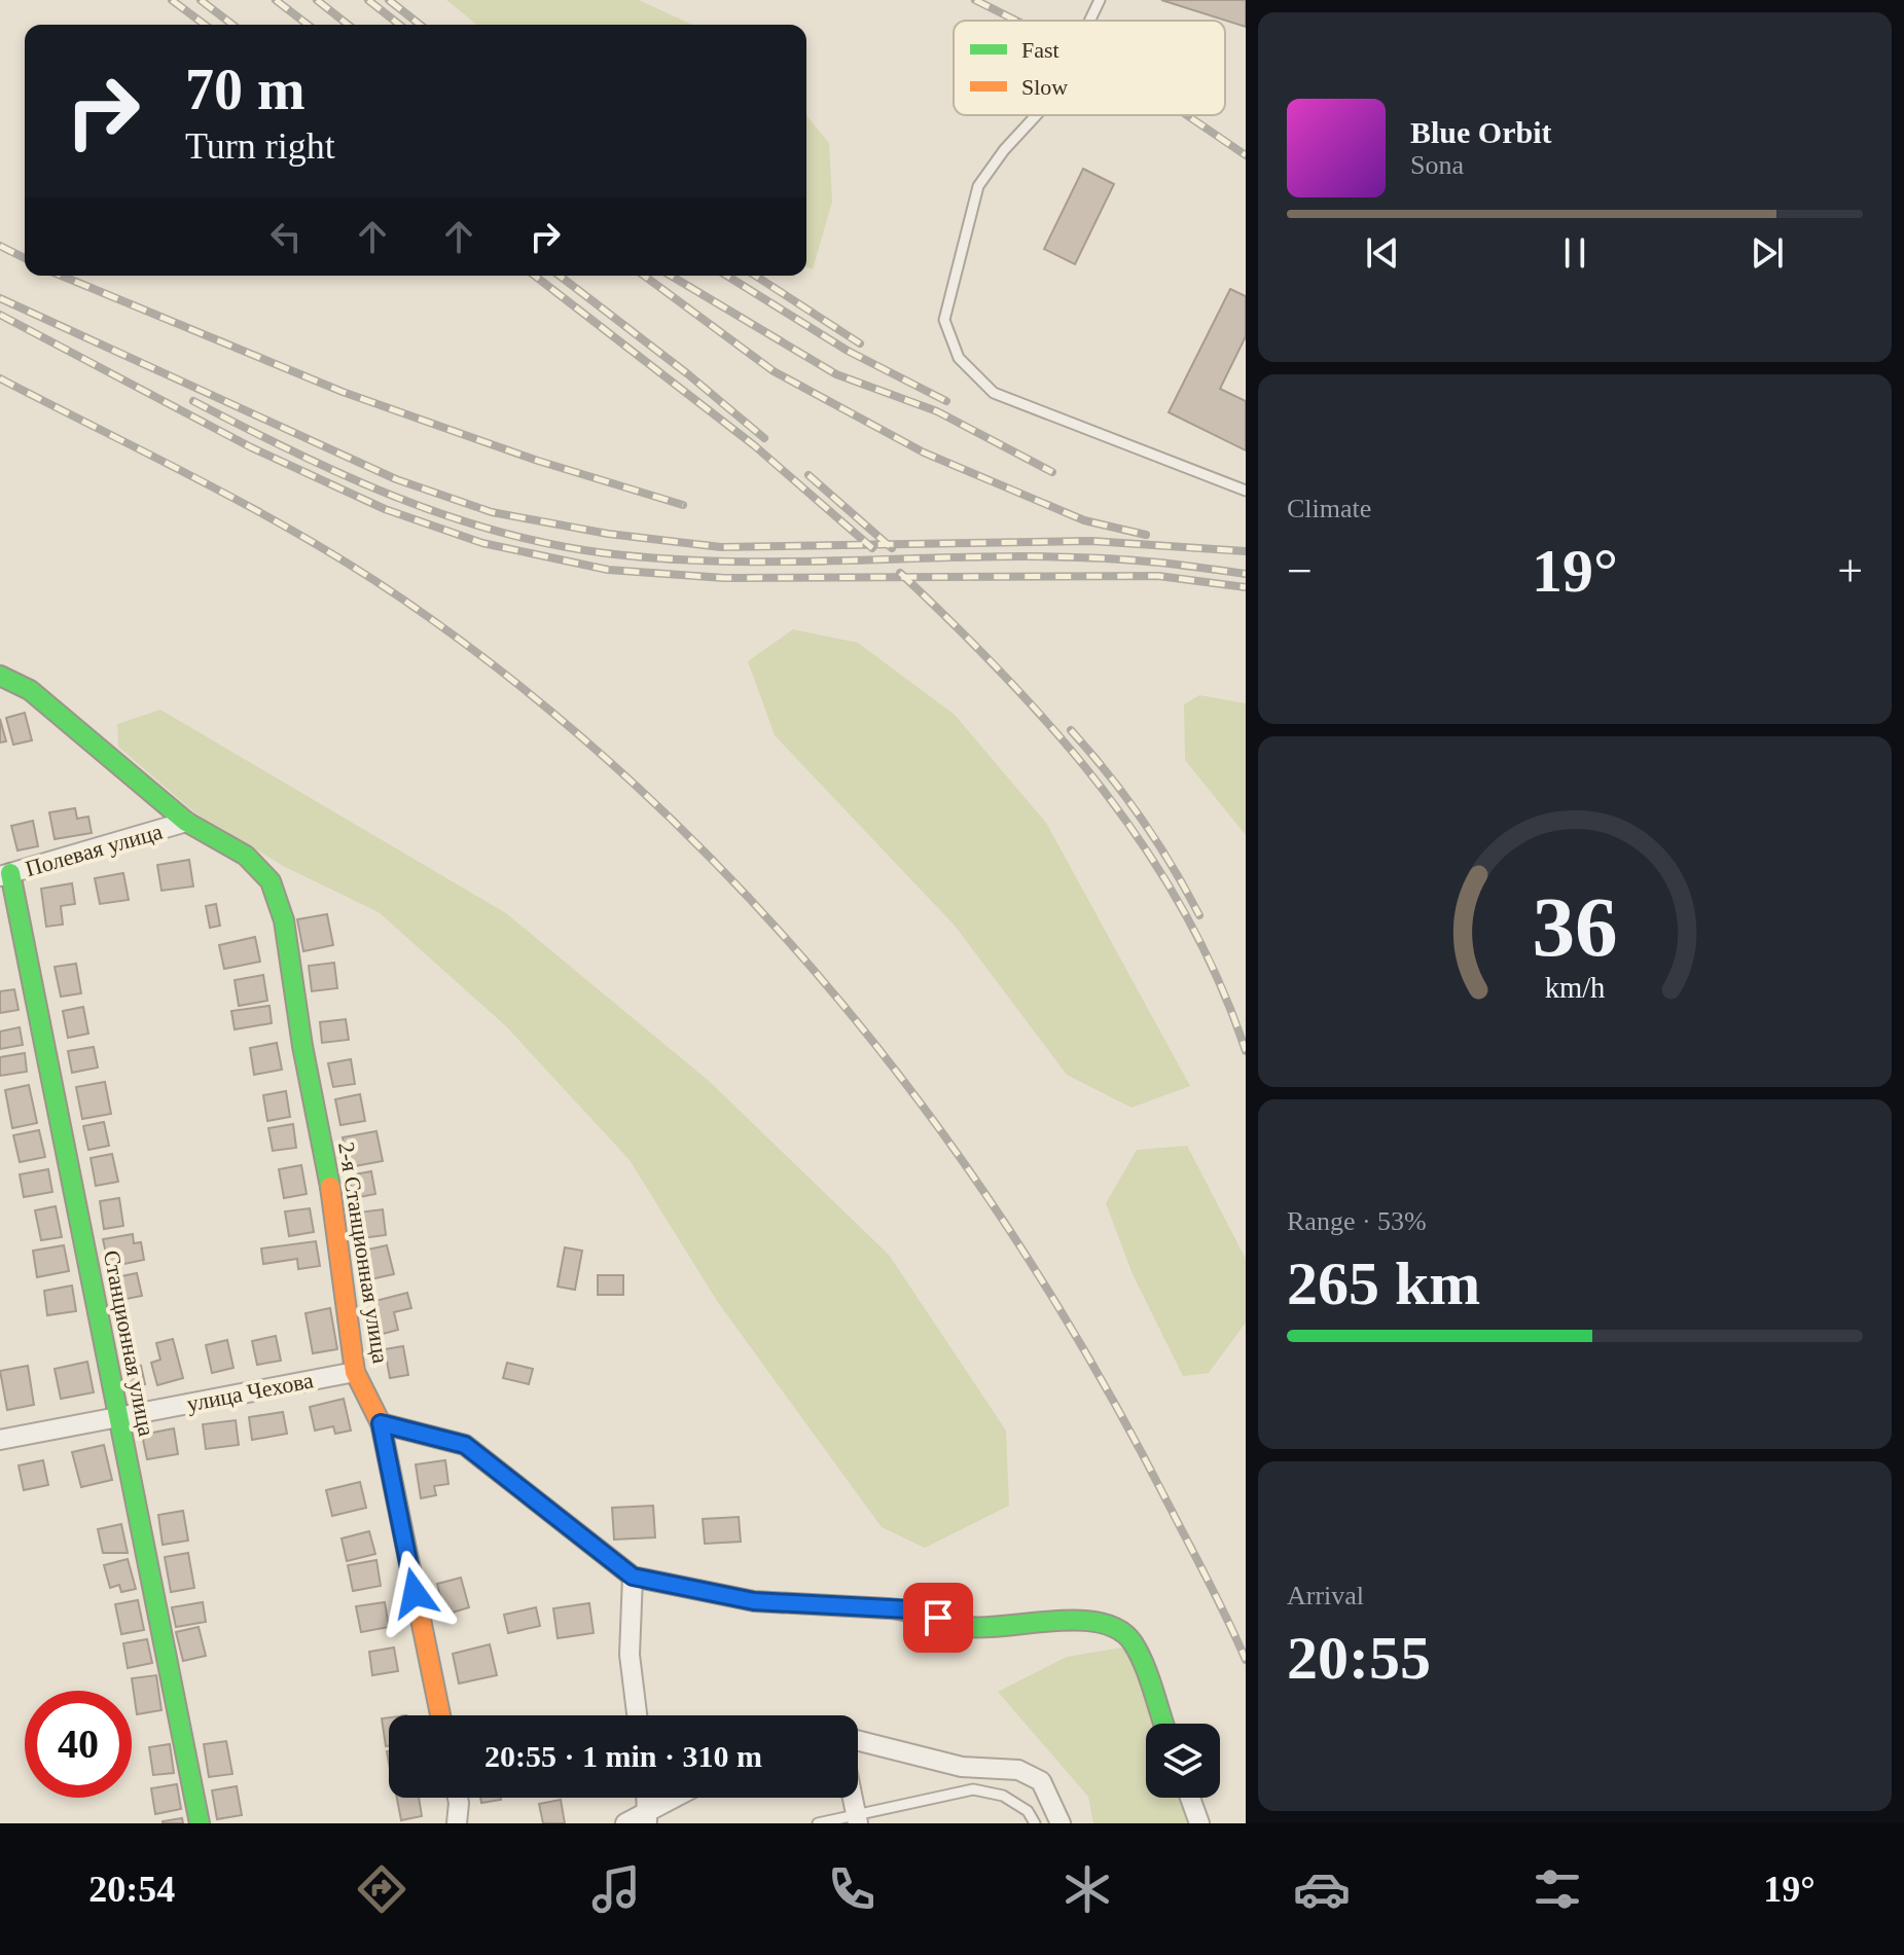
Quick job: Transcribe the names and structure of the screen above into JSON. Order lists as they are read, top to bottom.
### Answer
{
  "streets": {
    "street": [
      "Полевая улица",
      "2-я Станционная улица",
      "Станционная улица",
      "улица Чехова"
    ]
  },
  "crossings": [
    ["Полевая улица", "2-я Станционная улица"],
    ["Полевая улица", "Станционная улица"],
    ["2-я Станционная улица", "улица Чехова"],
    ["Станционная улица", "улица Чехова"]
  ],
  "legend": ["Fast", "Slow"],
  "page": {
    "turn": ["70 m", "Turn right"],
    "song": ["Blue Orbit", "Sona"],
    "tile": [
      "Climate",
      ["Range · 53%", "265 km"],
      ["Arrival", "20:55"]
    ],
    "heat": ["−", "19°", "+"],
    "limit": "40",
    "trip": "20:55 · 1 min · 310 m",
    "tabs": ["20:54", "19°"],
    "gauge": ["36", "km/h"]
  }
}
